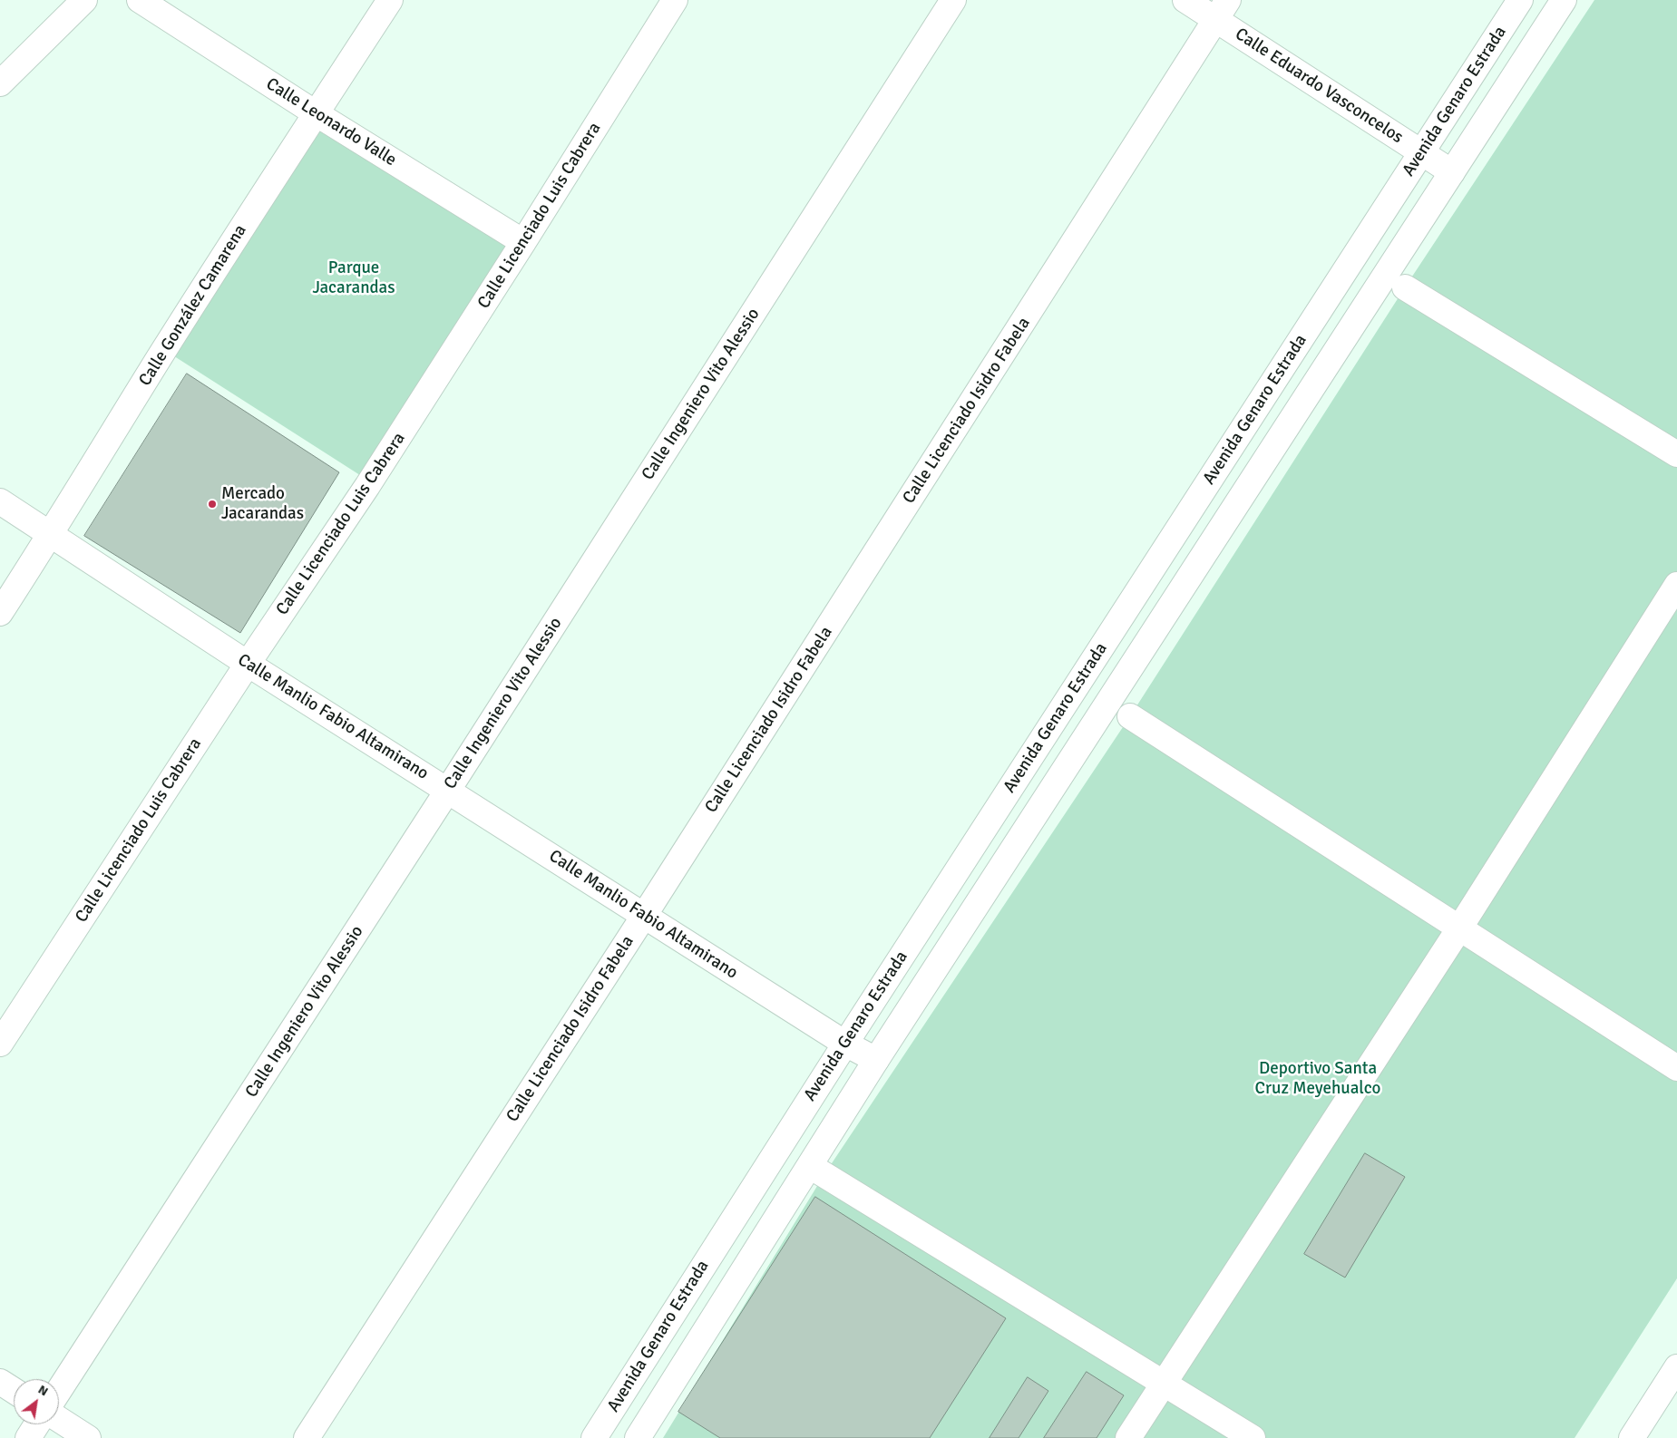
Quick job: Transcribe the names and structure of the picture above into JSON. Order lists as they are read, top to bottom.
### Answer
{
  "streets": {
    "street": [
      "Calle Eduardo Vasconcelos",
      "Avenida Genaro Estrada",
      "Calle Leonardo Valle",
      "Calle Licenciado Luis Cabrera",
      "Calle González Camarena",
      "Calle Ingeniero Vito Alessio",
      "Calle Licenciado Isidro Fabela",
      "Calle Manlio Fabio Altamirano"
    ]
  },
  "crossings": [
    ["Calle Eduardo Vasconcelos", "Avenida Genaro Estrada"],
    ["Calle Eduardo Vasconcelos", "Calle Licenciado Isidro Fabela"],
    ["Avenida Genaro Estrada", "Calle Manlio Fabio Altamirano"],
    ["Calle Leonardo Valle", "Calle Licenciado Luis Cabrera"],
    ["Calle Leonardo Valle", "Calle González Camarena"],
    ["Calle Licenciado Luis Cabrera", "Calle Manlio Fabio Altamirano"],
    ["Calle González Camarena", "Calle Manlio Fabio Altamirano"],
    ["Calle Ingeniero Vito Alessio", "Calle Manlio Fabio Altamirano"],
    ["Calle Licenciado Isidro Fabela", "Calle Manlio Fabio Altamirano"]
  ],
  "parks": ["Parque Jacarandas", "Deportivo Santa Cruz Meyehualco"],
  "places": ["Mercado Jacarandas"],
  "north": "top right"
}
